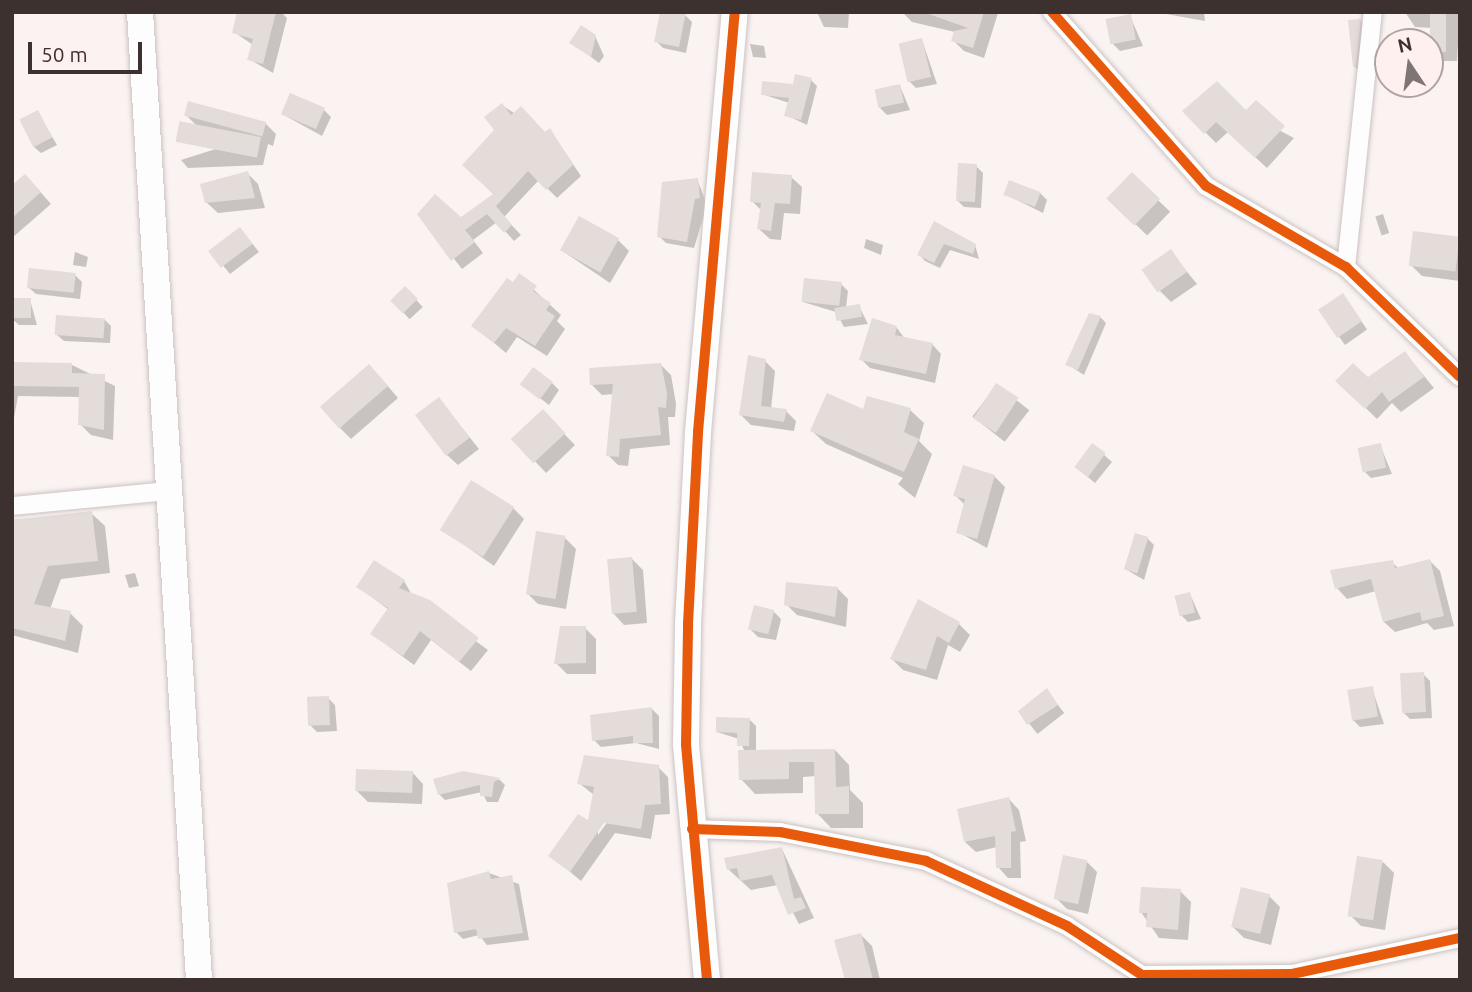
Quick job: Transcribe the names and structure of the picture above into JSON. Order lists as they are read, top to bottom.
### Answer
{
  "scale_bar": "50 m",
  "north": "top"
}
